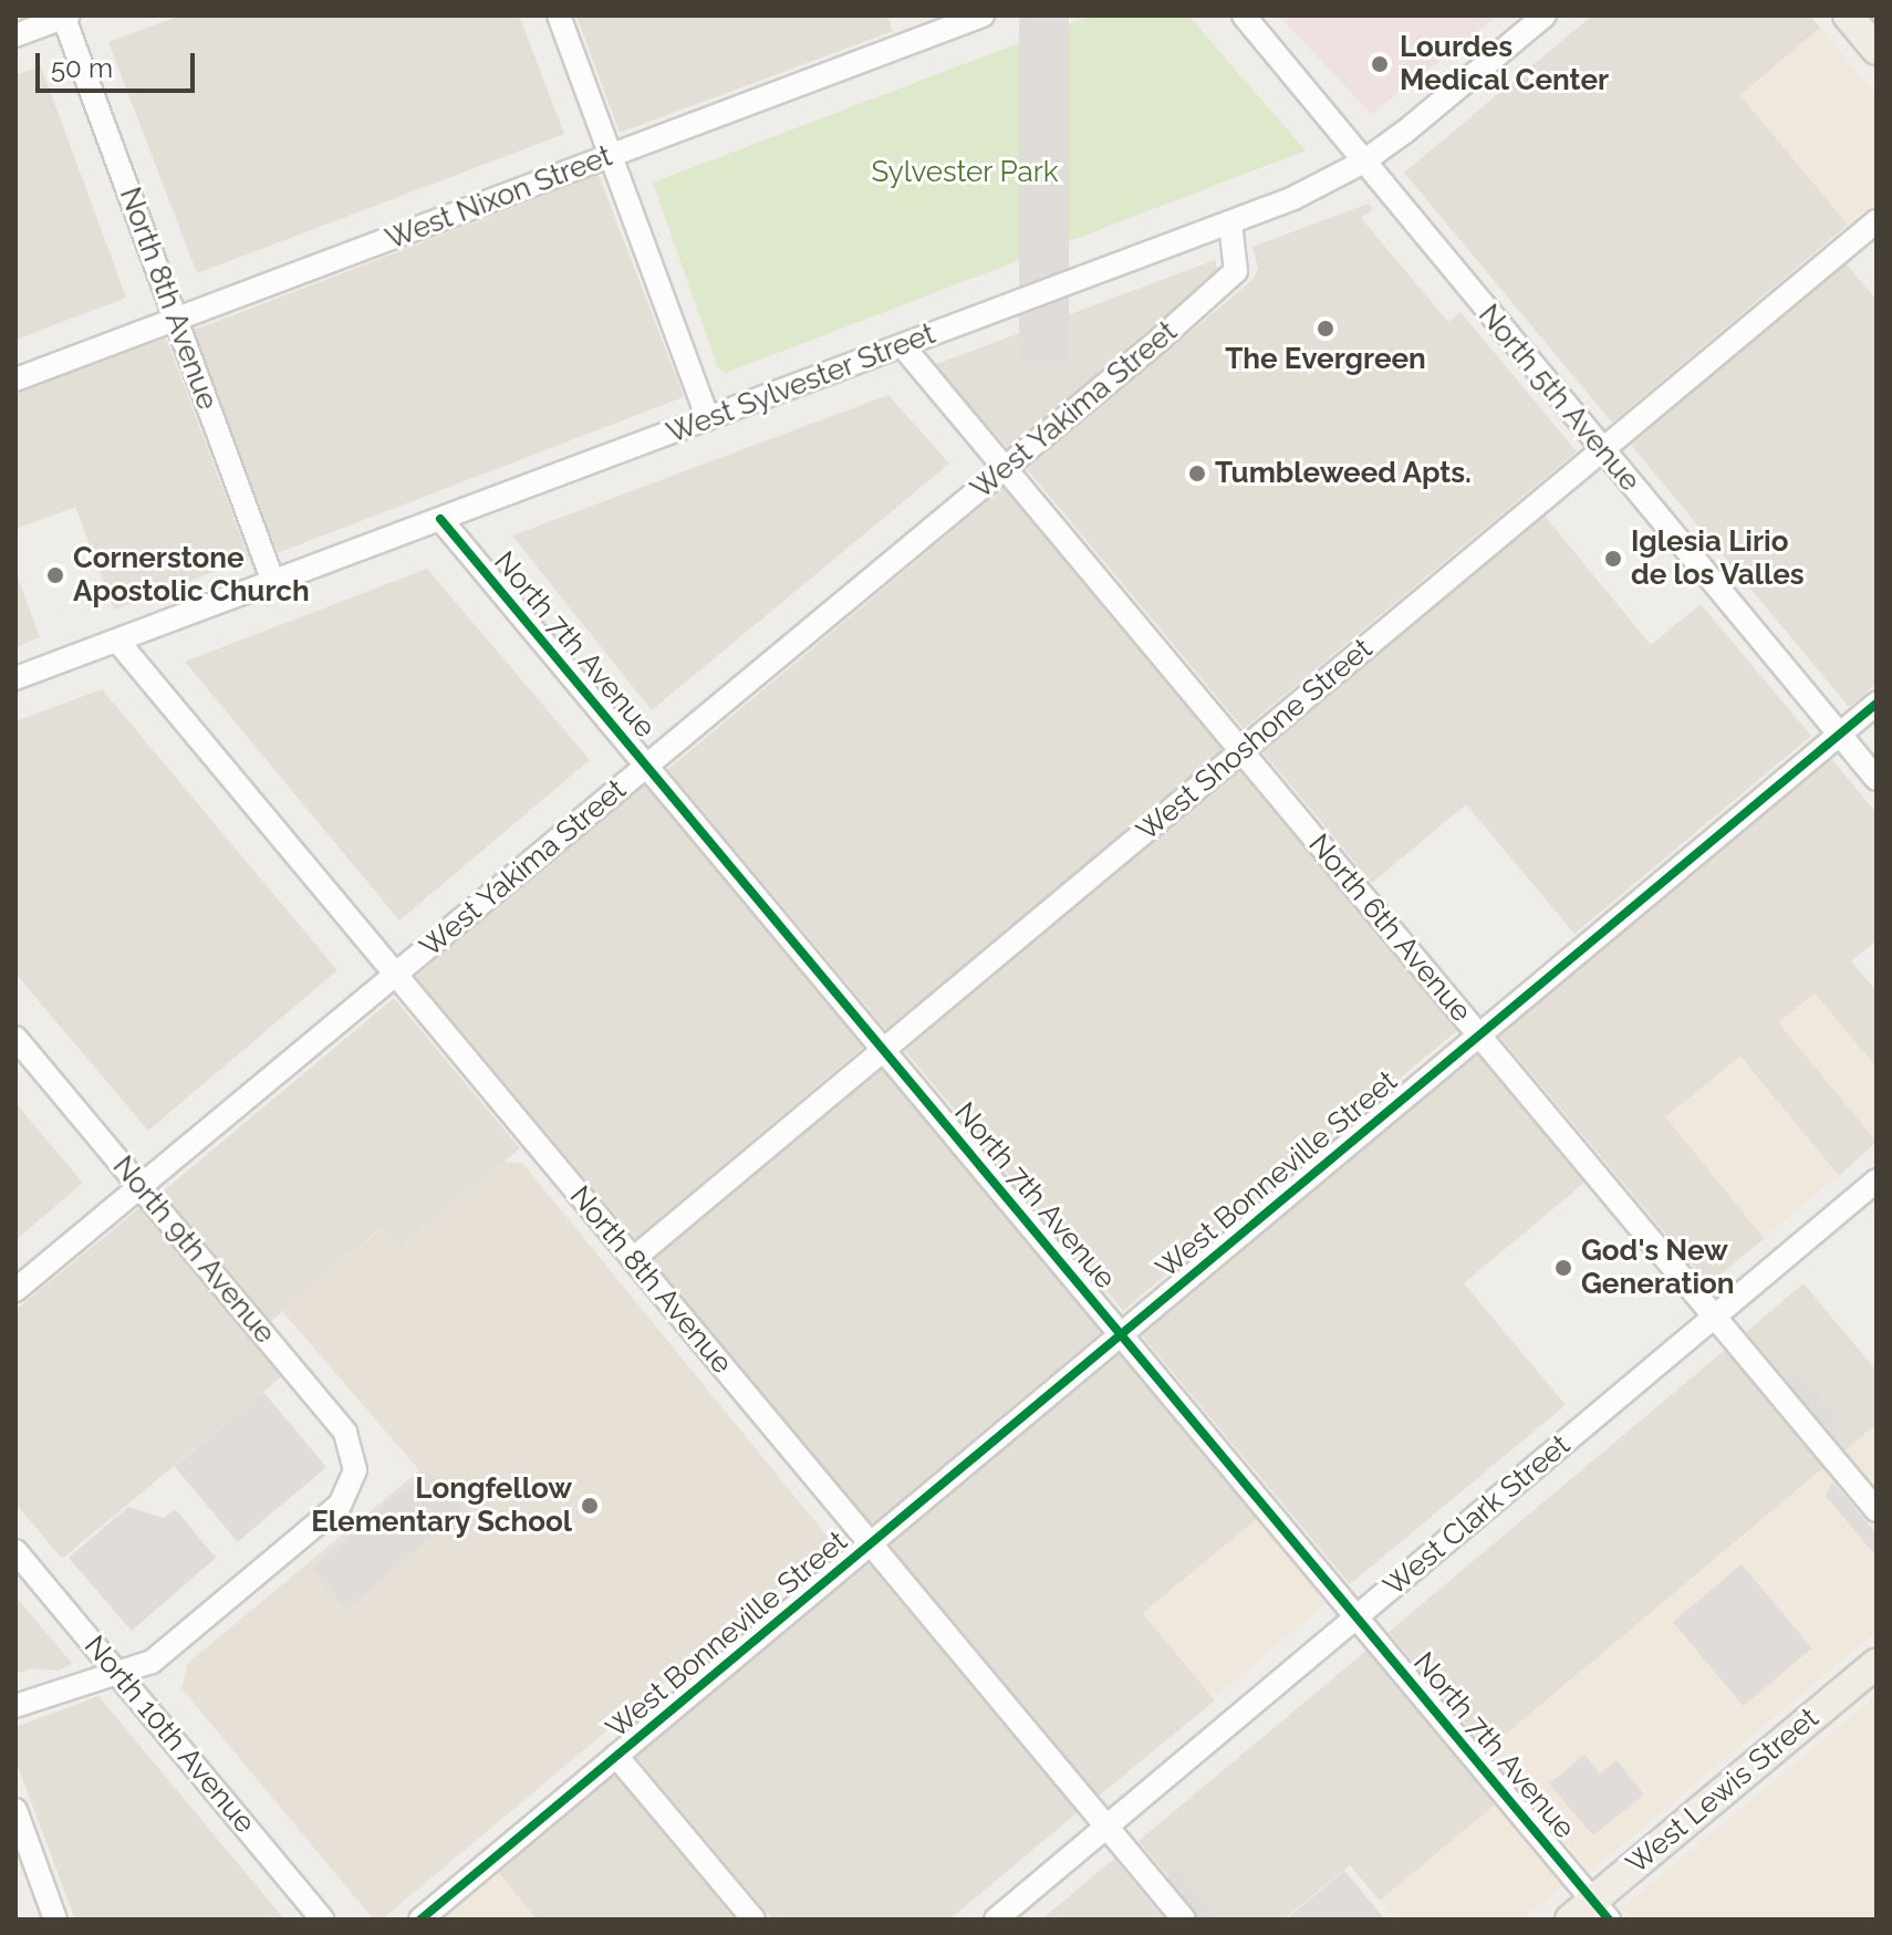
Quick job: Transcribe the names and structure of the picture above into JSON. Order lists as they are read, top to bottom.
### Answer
{
  "streets": {
    "main road": ["West Lewis Street"],
    "street": [
      "West Nixon Street",
      "North 8th Avenue",
      "West Sylvester Street",
      "North 5th Avenue",
      "West Yakima Street",
      "North 7th Avenue",
      "West Shoshone Street",
      "North 6th Avenue",
      "West Bonneville Street",
      "North 9th Avenue",
      "West Clark Street",
      "North 10th Avenue"
    ]
  },
  "crossings": [
    ["West Nixon Street", "North 8th Avenue"],
    ["North 8th Avenue", "West Sylvester Street"],
    ["North 8th Avenue", "West Yakima Street"],
    ["North 8th Avenue", "West Shoshone Street"],
    ["North 8th Avenue", "West Bonneville Street"],
    ["North 8th Avenue", "West Clark Street"],
    ["West Sylvester Street", "North 5th Avenue"],
    ["West Sylvester Street", "West Yakima Street"],
    ["West Sylvester Street", "North 7th Avenue"],
    ["West Sylvester Street", "North 6th Avenue"],
    ["North 5th Avenue", "West Shoshone Street"],
    ["North 5th Avenue", "West Bonneville Street"],
    ["West Yakima Street", "North 7th Avenue"],
    ["West Yakima Street", "North 6th Avenue"],
    ["West Yakima Street", "North 9th Avenue"],
    ["North 7th Avenue", "West Shoshone Street"],
    ["North 7th Avenue", "West Bonneville Street"],
    ["North 7th Avenue", "West Clark Street"],
    ["North 7th Avenue", "West Lewis Street"],
    ["West Shoshone Street", "North 6th Avenue"],
    ["North 6th Avenue", "West Bonneville Street"],
    ["North 6th Avenue", "West Clark Street"],
    ["North 9th Avenue", "North 10th Avenue"]
  ],
  "parks": ["Sylvester Park"],
  "places": [
    "Lourdes Medical Center",
    "The Evergreen",
    "Tumbleweed Apts.",
    "Iglesia Lirio de los Valles",
    "Cornerstone Apostolic Church",
    "God's New Generation",
    "Longfellow Elementary School"
  ],
  "scale_bar": "50 m"
}
